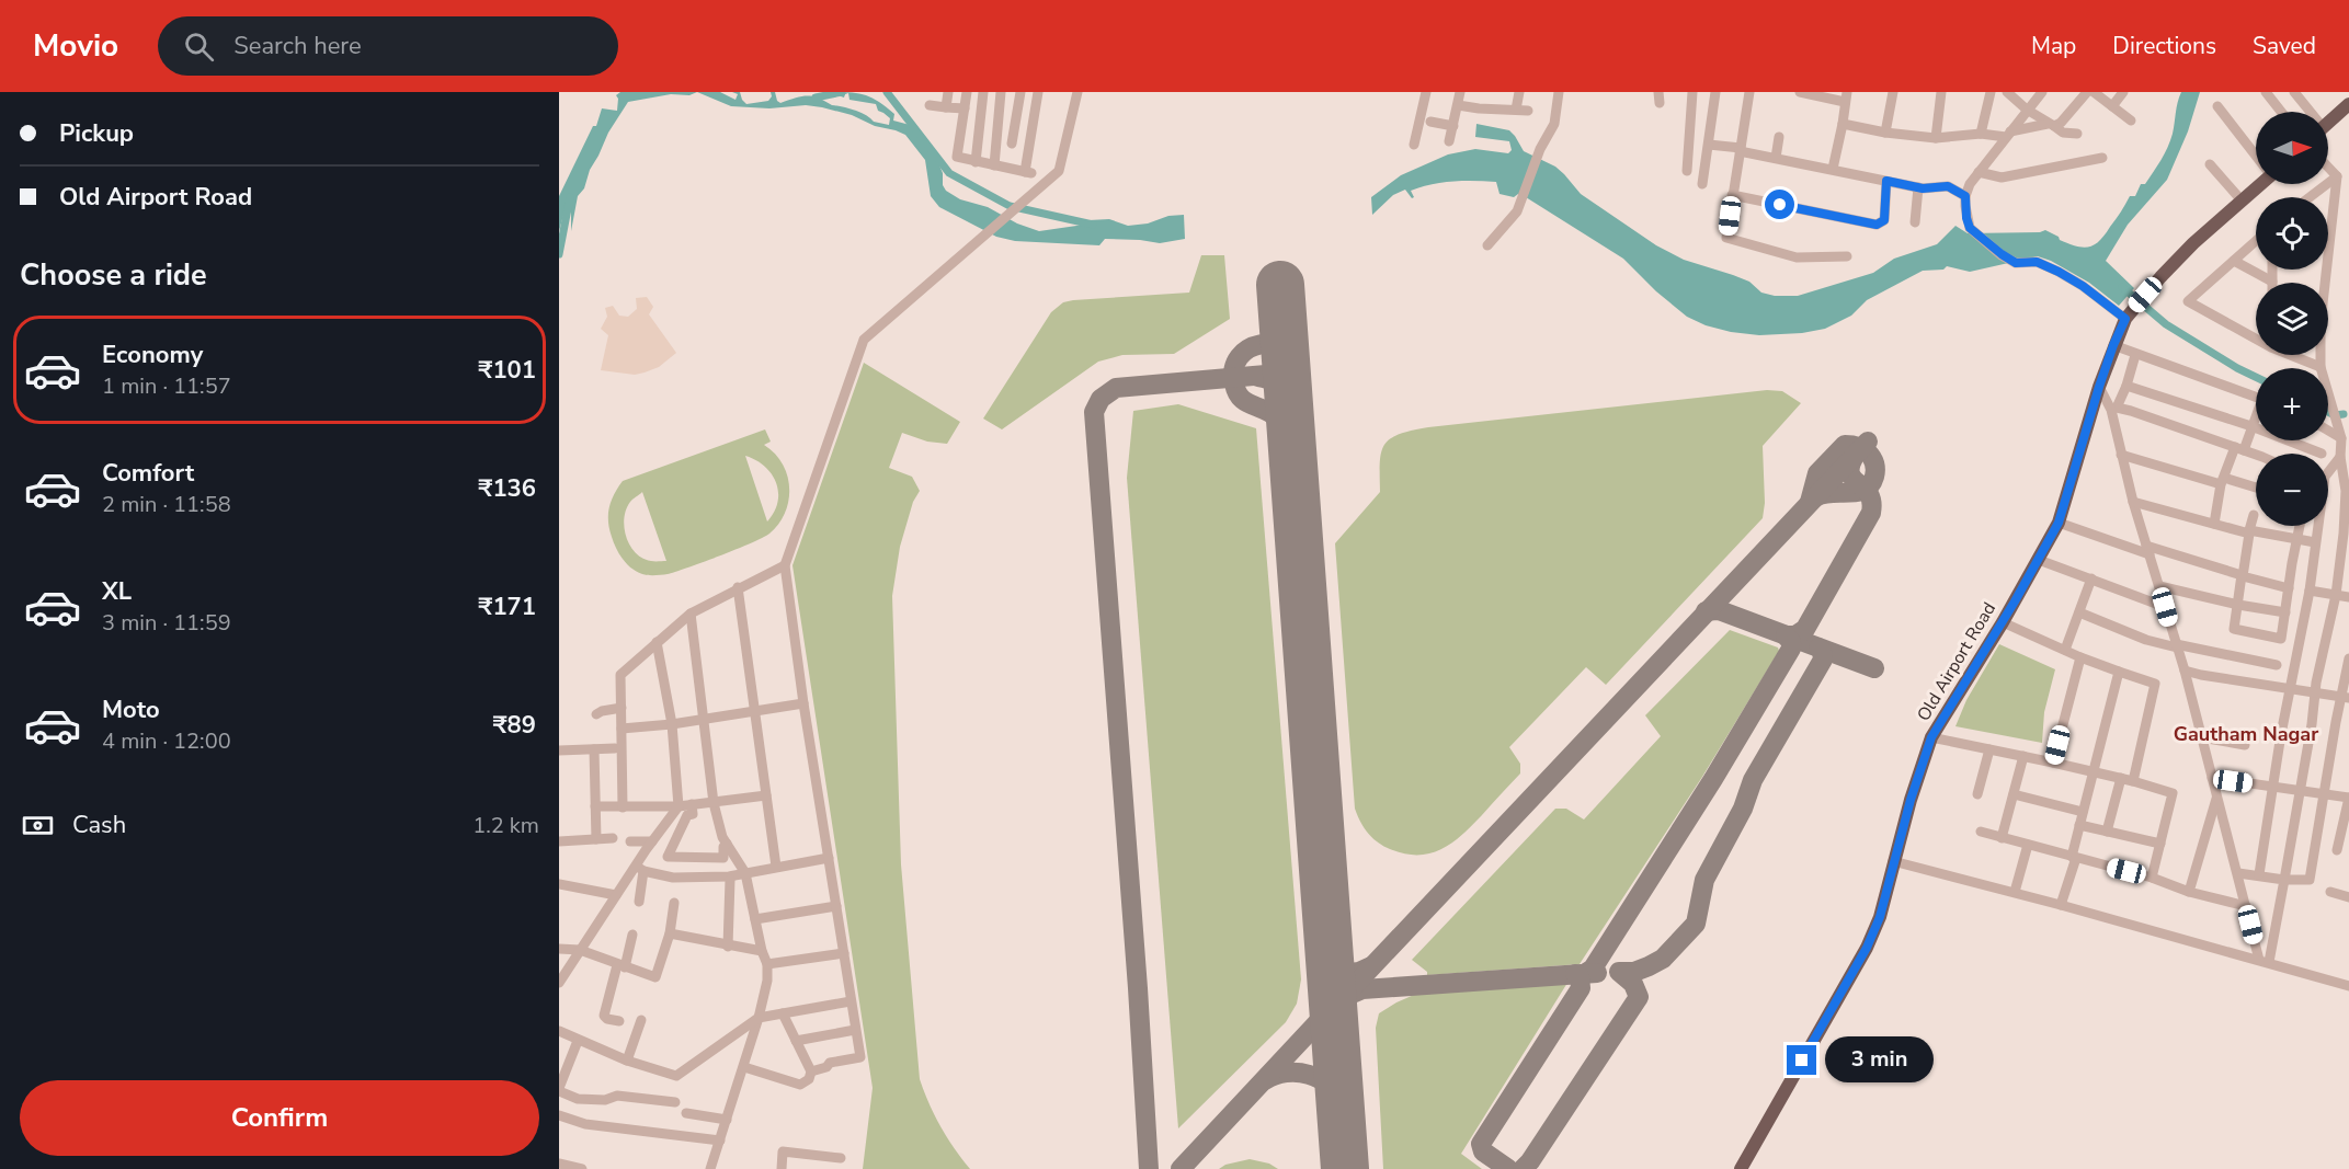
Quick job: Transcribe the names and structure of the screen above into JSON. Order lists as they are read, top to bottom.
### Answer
{
  "streets": {
    "main road": ["Old Airport Road"]
  },
  "districts": ["Gautham Nagar"],
  "north": "right",
  "page": {
    "header": "Movio",
    "search": "Search here",
    "nav": ["Map", "Directions", "Saved"],
    "banner": ["Pickup", "Old Airport Road"],
    "map_buttons": ["+", "−"],
    "heading": "Choose a ride",
    "list": [
      {
        "name": "Economy",
        "note": "1 min · 11:57",
        "value": "₹101"
      },
      {
        "name": "Comfort",
        "note": "2 min · 11:58",
        "value": "₹136"
      },
      {
        "name": "XL",
        "note": "3 min · 11:59",
        "value": "₹171"
      },
      {
        "name": "Moto",
        "note": "4 min · 12:00",
        "value": "₹89"
      }
    ],
    "pay": ["Cash", "1.2 km"],
    "bubble": "3 min",
    "buttons": "Confirm"
  }
}
